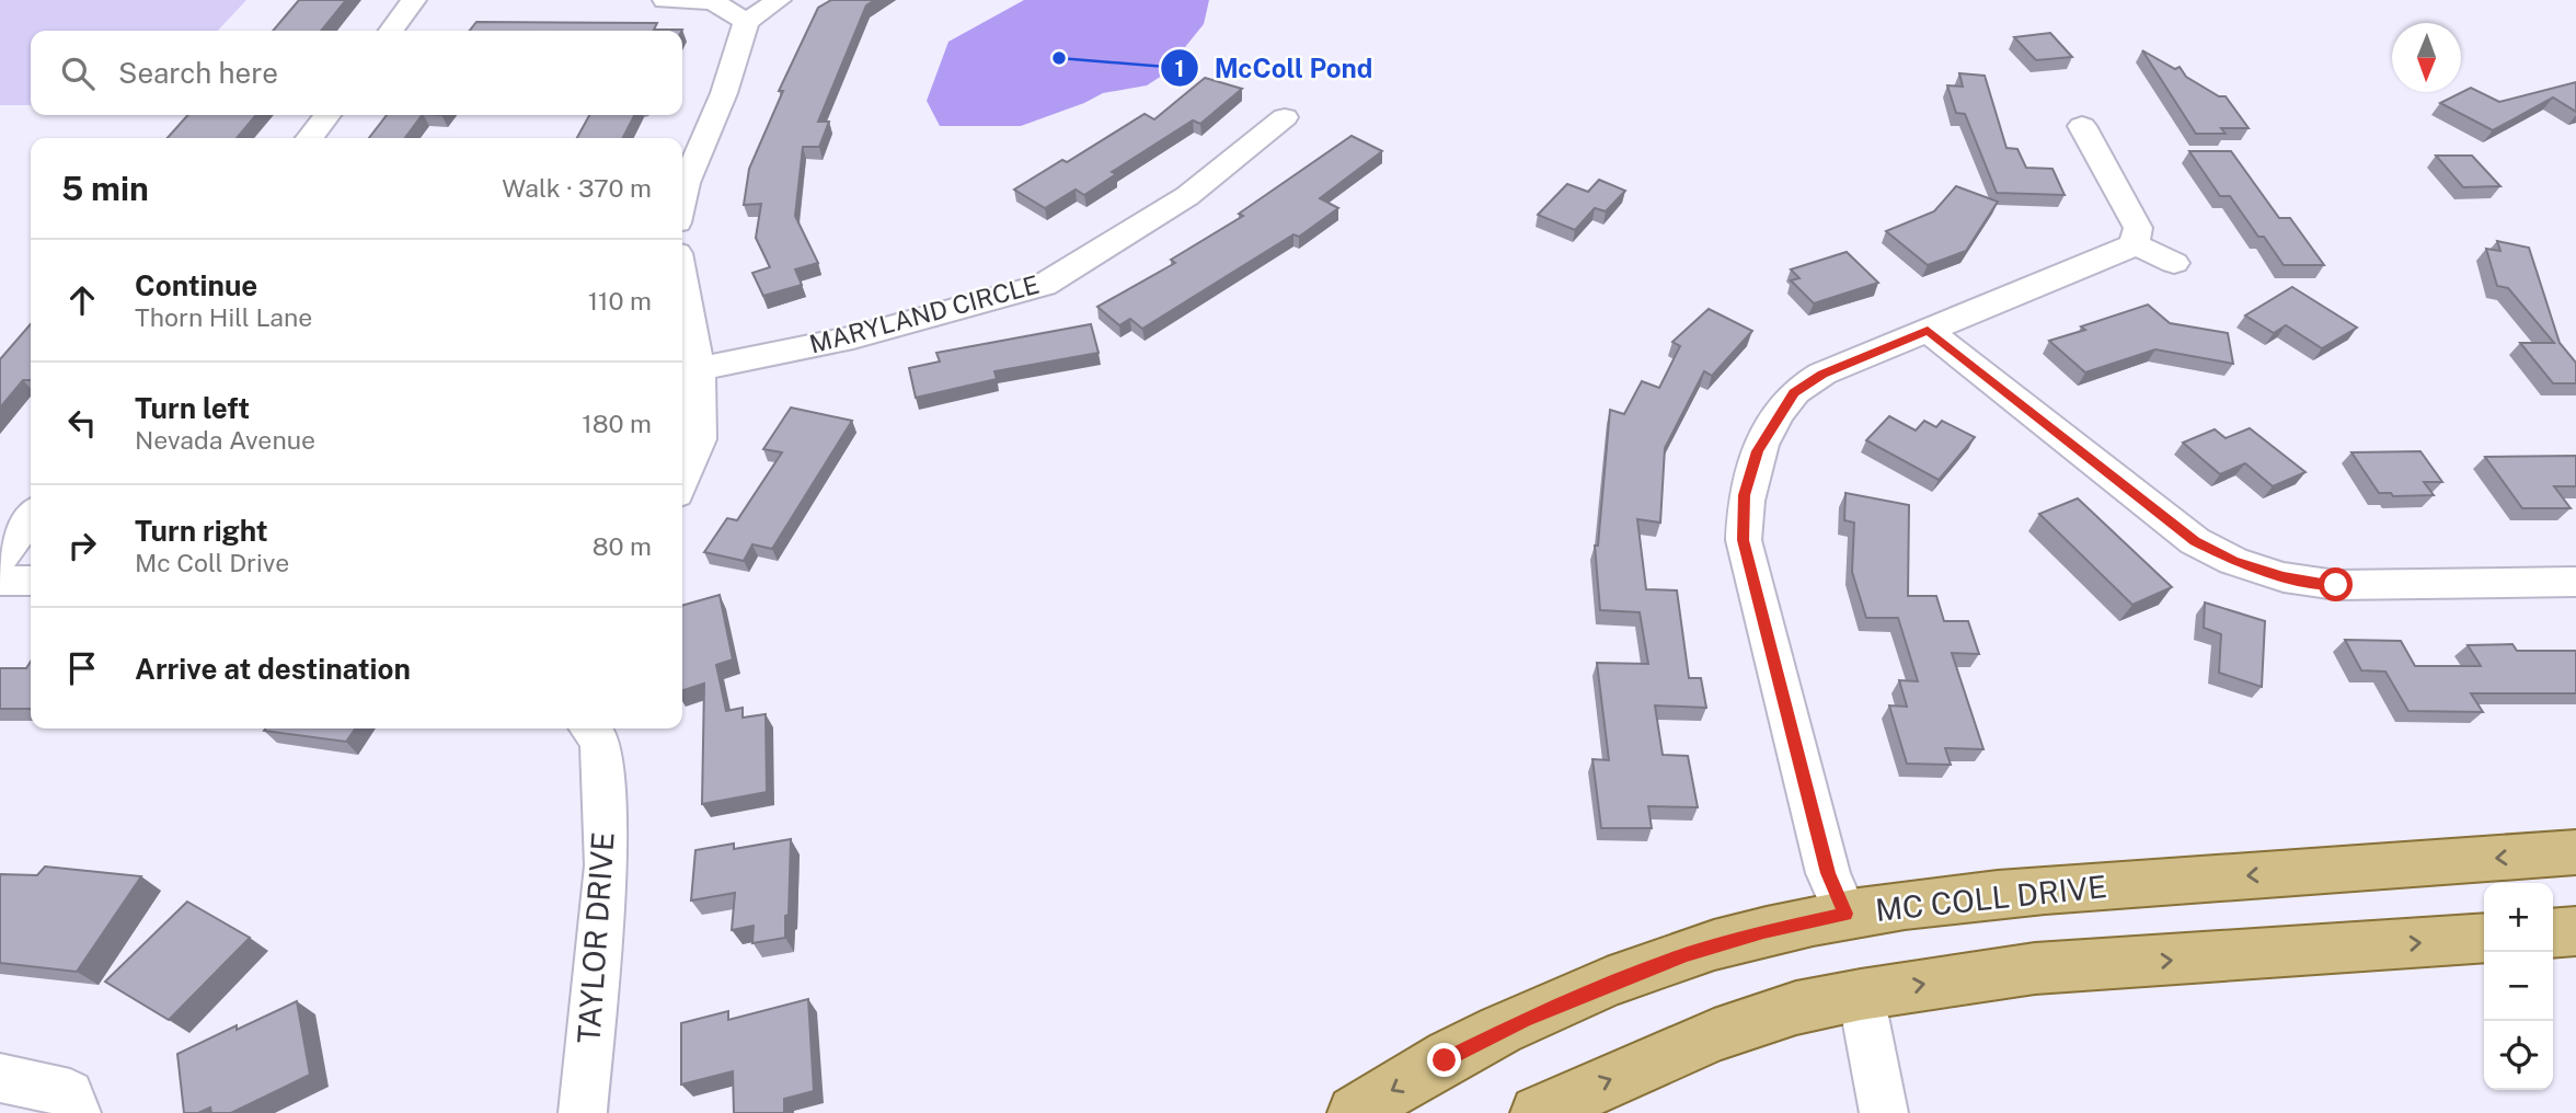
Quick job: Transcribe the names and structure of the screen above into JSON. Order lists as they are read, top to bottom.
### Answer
{
  "streets": {
    "main road": ["MC COLL DRIVE"],
    "street": ["MARYLAND CIRCLE", "TAYLOR DRIVE"]
  },
  "places": ["McColl Pond"],
  "north": "bottom",
  "page": {
    "search": "Search here",
    "heading": ["5 min", "Walk · 370 m"],
    "list": [
      ["Continue", "Thorn Hill Lane", "110 m"],
      ["Turn left", "Nevada Avenue", "180 m"],
      ["Turn right", "Mc Coll Drive", "80 m"],
      "Arrive at destination"
    ],
    "map_buttons": ["+", "−"]
  }
}
